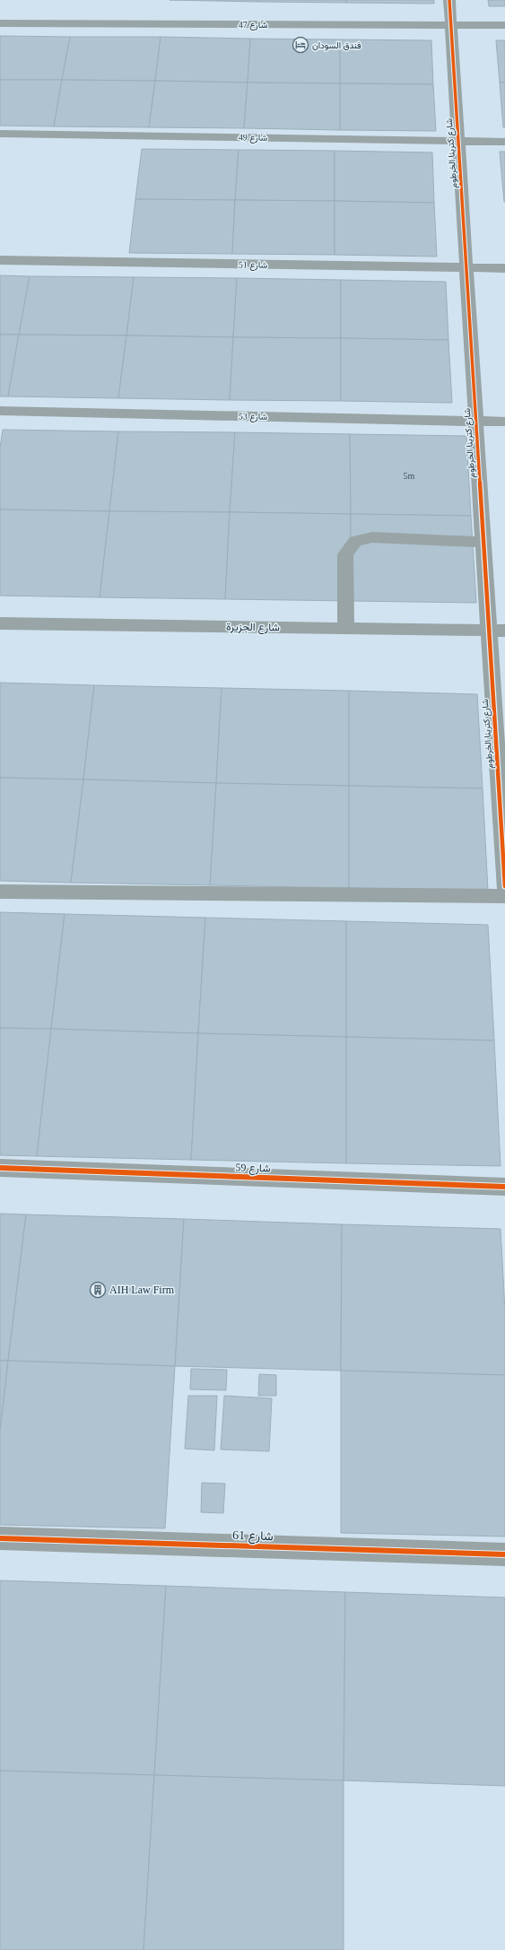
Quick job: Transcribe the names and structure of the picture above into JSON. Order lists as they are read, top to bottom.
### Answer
{
  "streets": {
    "street": [
      "شارع 47",
      "شارع 49",
      "شارع كترينا الخرطوم",
      "شارع 51",
      "شارع 53",
      "شارع الجزيرة",
      "شارع 59",
      "شارع 61"
    ]
  },
  "crossings": [
    ["شارع 47", "شارع كترينا الخرطوم"],
    ["شارع 49", "شارع كترينا الخرطوم"],
    ["شارع كترينا الخرطوم", "شارع 51"],
    ["شارع كترينا الخرطوم", "شارع 53"],
    ["شارع كترينا الخرطوم", "شارع الجزيرة"]
  ],
  "places": {
    "hotel": ["فندق السودان"],
    "building": ["AIH Law Firm"]
  },
  "house_numbers": ["5m"]
}
